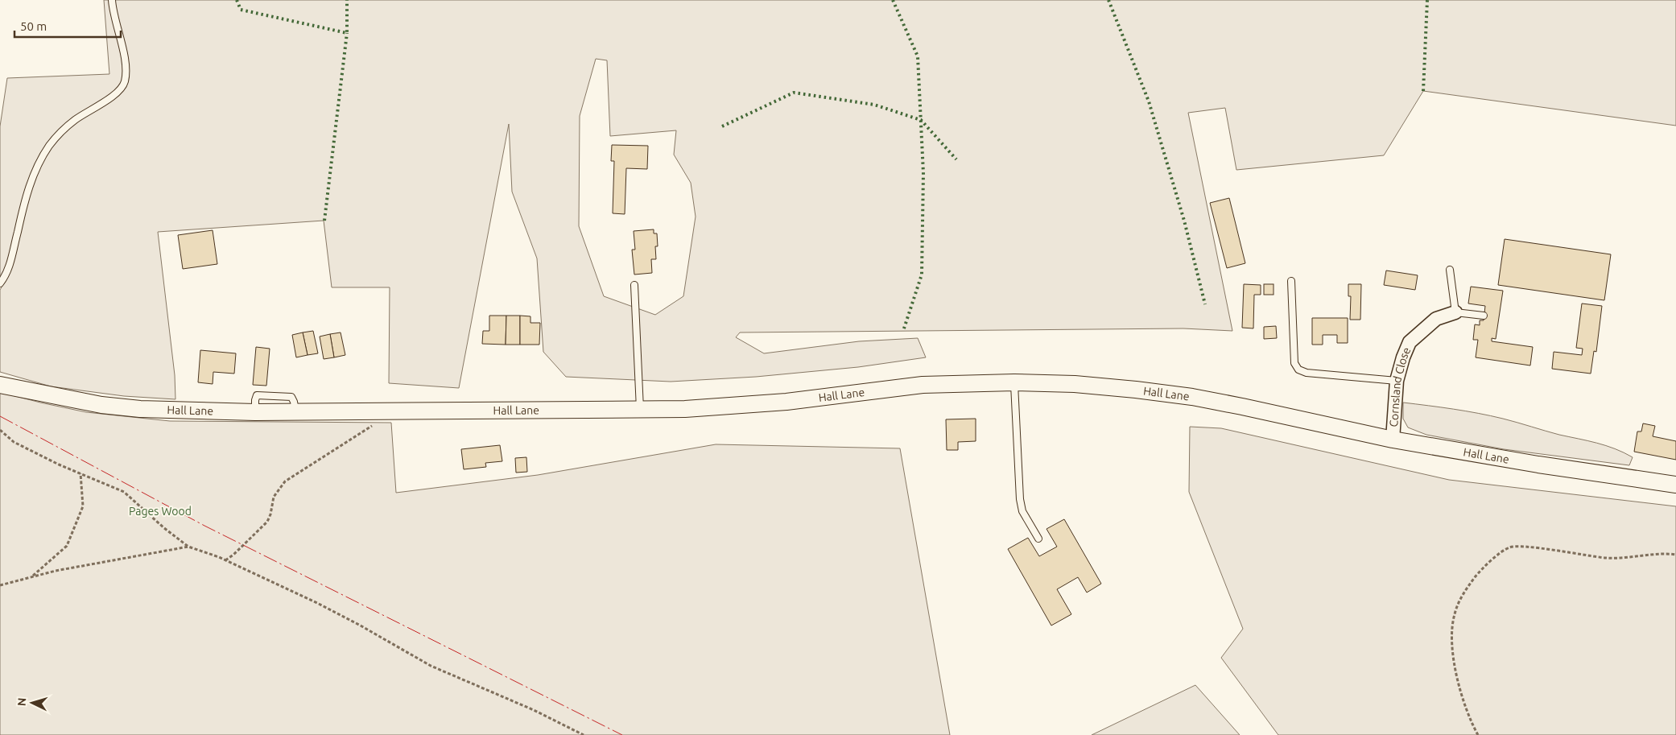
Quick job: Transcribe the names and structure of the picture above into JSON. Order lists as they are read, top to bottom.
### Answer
{
  "streets": {
    "street": ["Cornsland Close", "Hall Lane"]
  },
  "crossings": [
    ["Cornsland Close", "Hall Lane"]
  ],
  "parks": ["Pages Wood"],
  "scale_bar": "50 m",
  "north": "left"
}
